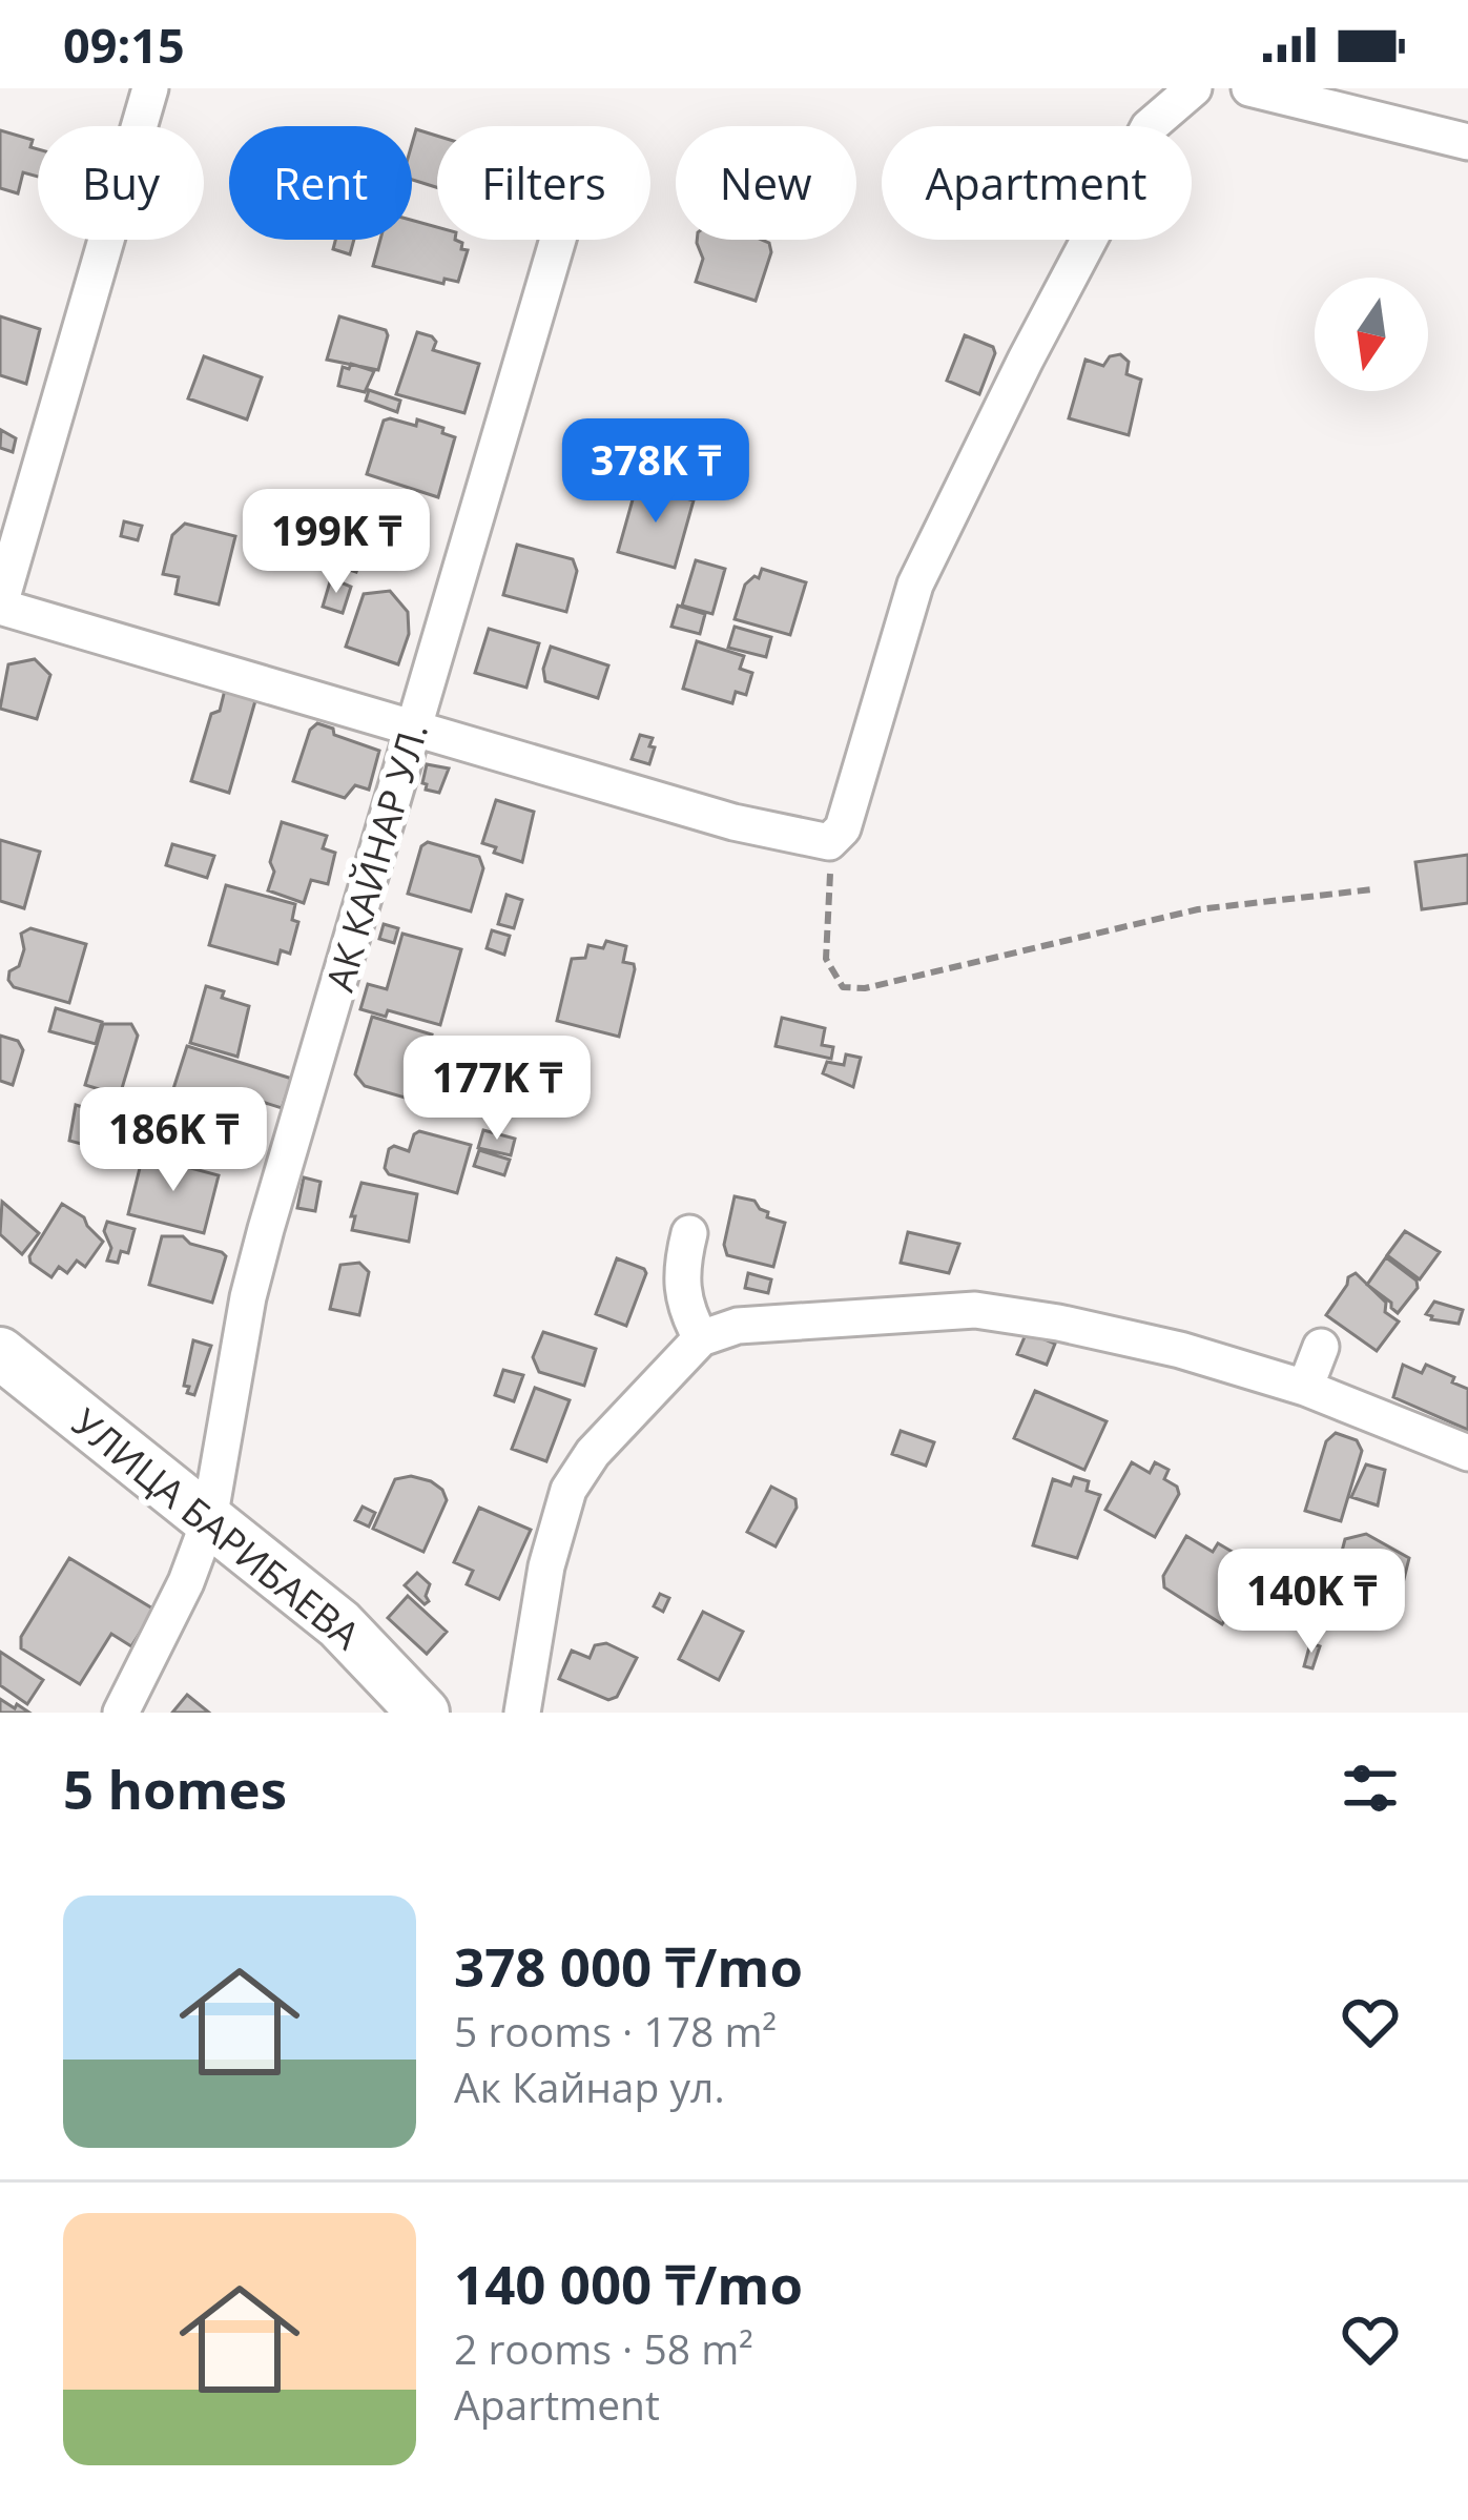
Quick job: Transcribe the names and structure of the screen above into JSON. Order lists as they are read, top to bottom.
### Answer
{
  "streets": {
    "street": ["АК КАЙНАР УЛ.", "УЛИЦА БАРИБАЕВА"]
  },
  "crossings": [
    ["АК КАЙНАР УЛ.", "УЛИЦА БАРИБАЕВА"]
  ],
  "north": "bottom",
  "page": {
    "status": "09:15",
    "chip": [
      "Buy",
      "Rent",
      "Filters",
      "New",
      "Apartment"
    ],
    "price": [
      "378K ₸",
      "199K ₸",
      "177K ₸",
      "186K ₸",
      "140K ₸"
    ],
    "heading": "5 homes",
    "list": [
      {
        "name": "378 000 ₸/mo",
        "note": "5 rooms · 178 m² · Ак Кайнар ул."
      },
      {
        "name": "140 000 ₸/mo",
        "note": "2 rooms · 58 m² · Apartment"
      }
    ]
  }
}
